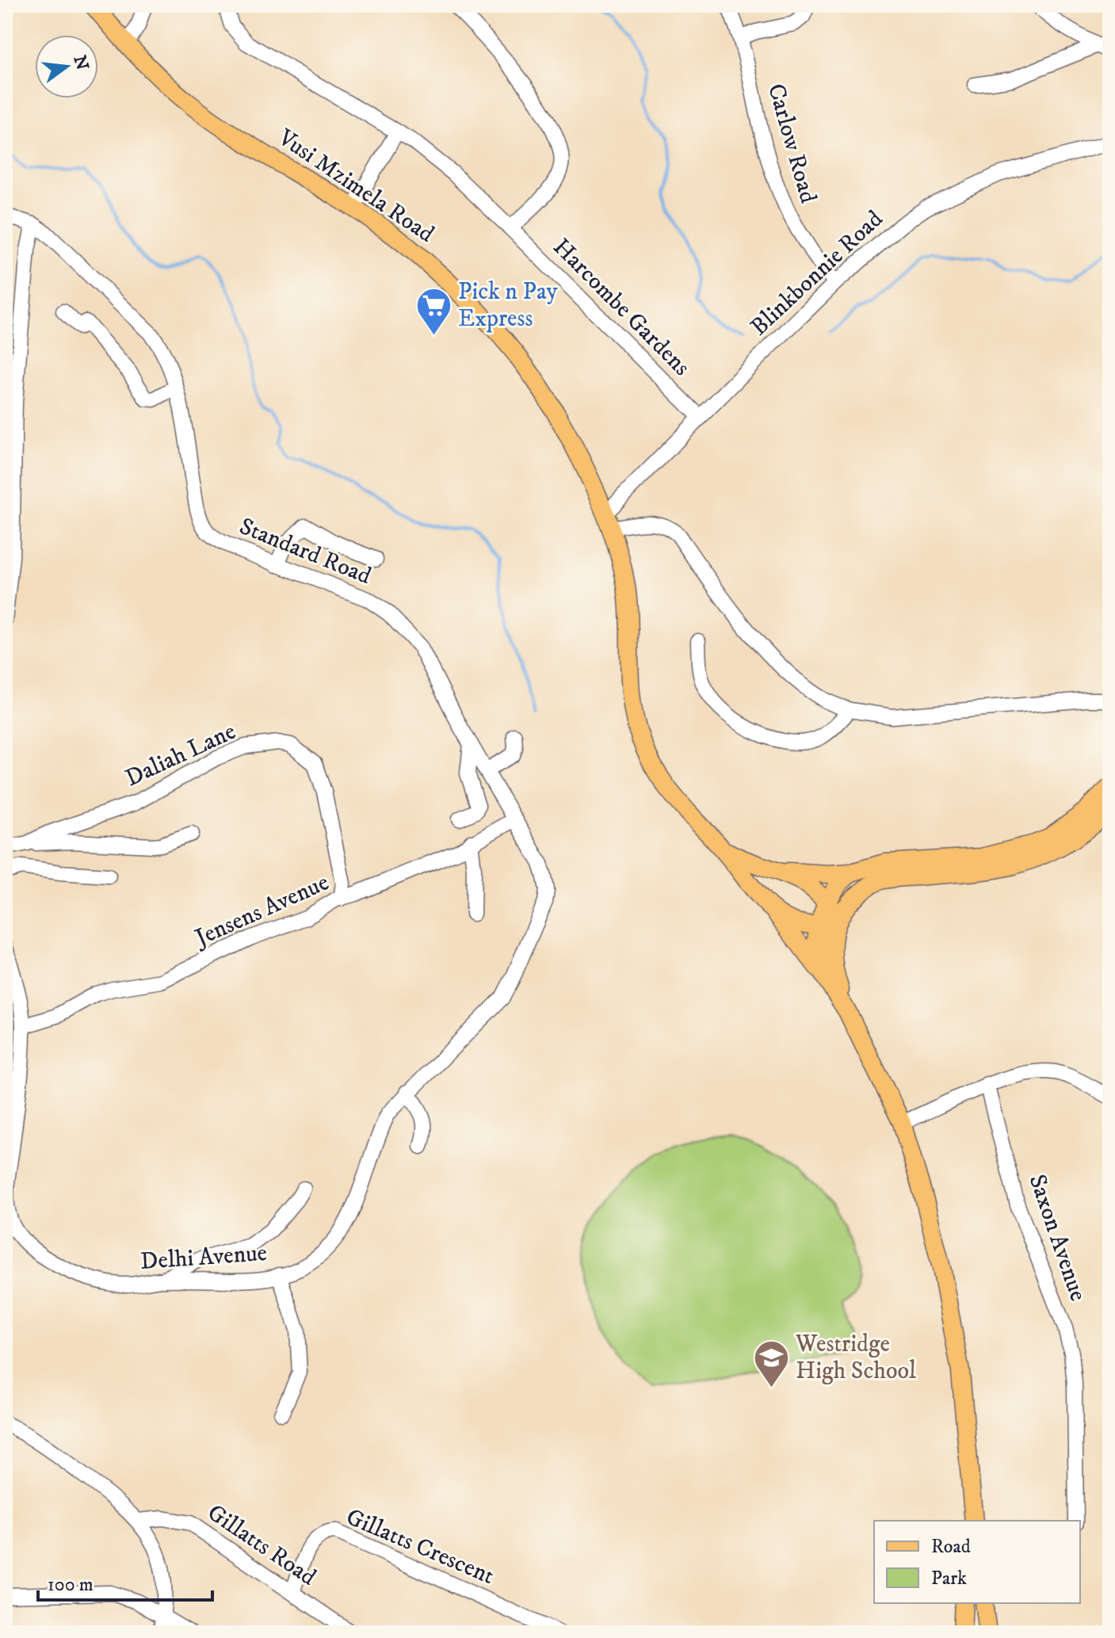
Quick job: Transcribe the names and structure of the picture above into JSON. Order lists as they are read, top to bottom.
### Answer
{
  "streets": {
    "main road": ["Vusi Mzimela Road"],
    "street": [
      "Carlow Road",
      "Blinkbonnie Road",
      "Harcombe Gardens",
      "Standard Road",
      "Daliah Lane",
      "Jensens Avenue",
      "Saxon Avenue",
      "Delhi Avenue",
      "Gillatts Road",
      "Gillatts Crescent"
    ]
  },
  "crossings": [
    ["Carlow Road", "Blinkbonnie Road"],
    ["Vusi Mzimela Road", "Blinkbonnie Road"],
    ["Blinkbonnie Road", "Harcombe Gardens"],
    ["Standard Road", "Jensens Avenue"],
    ["Standard Road", "Delhi Avenue"],
    ["Daliah Lane", "Jensens Avenue"],
    ["Jensens Avenue", "Delhi Avenue"],
    ["Gillatts Road", "Gillatts Crescent"]
  ],
  "places": {
    "supermarket": ["Pick n Pay Express"],
    "school or university": ["Westridge High School"]
  },
  "legend": ["Road", "Park"],
  "scale_bar": "100 m",
  "north": "right"
}
